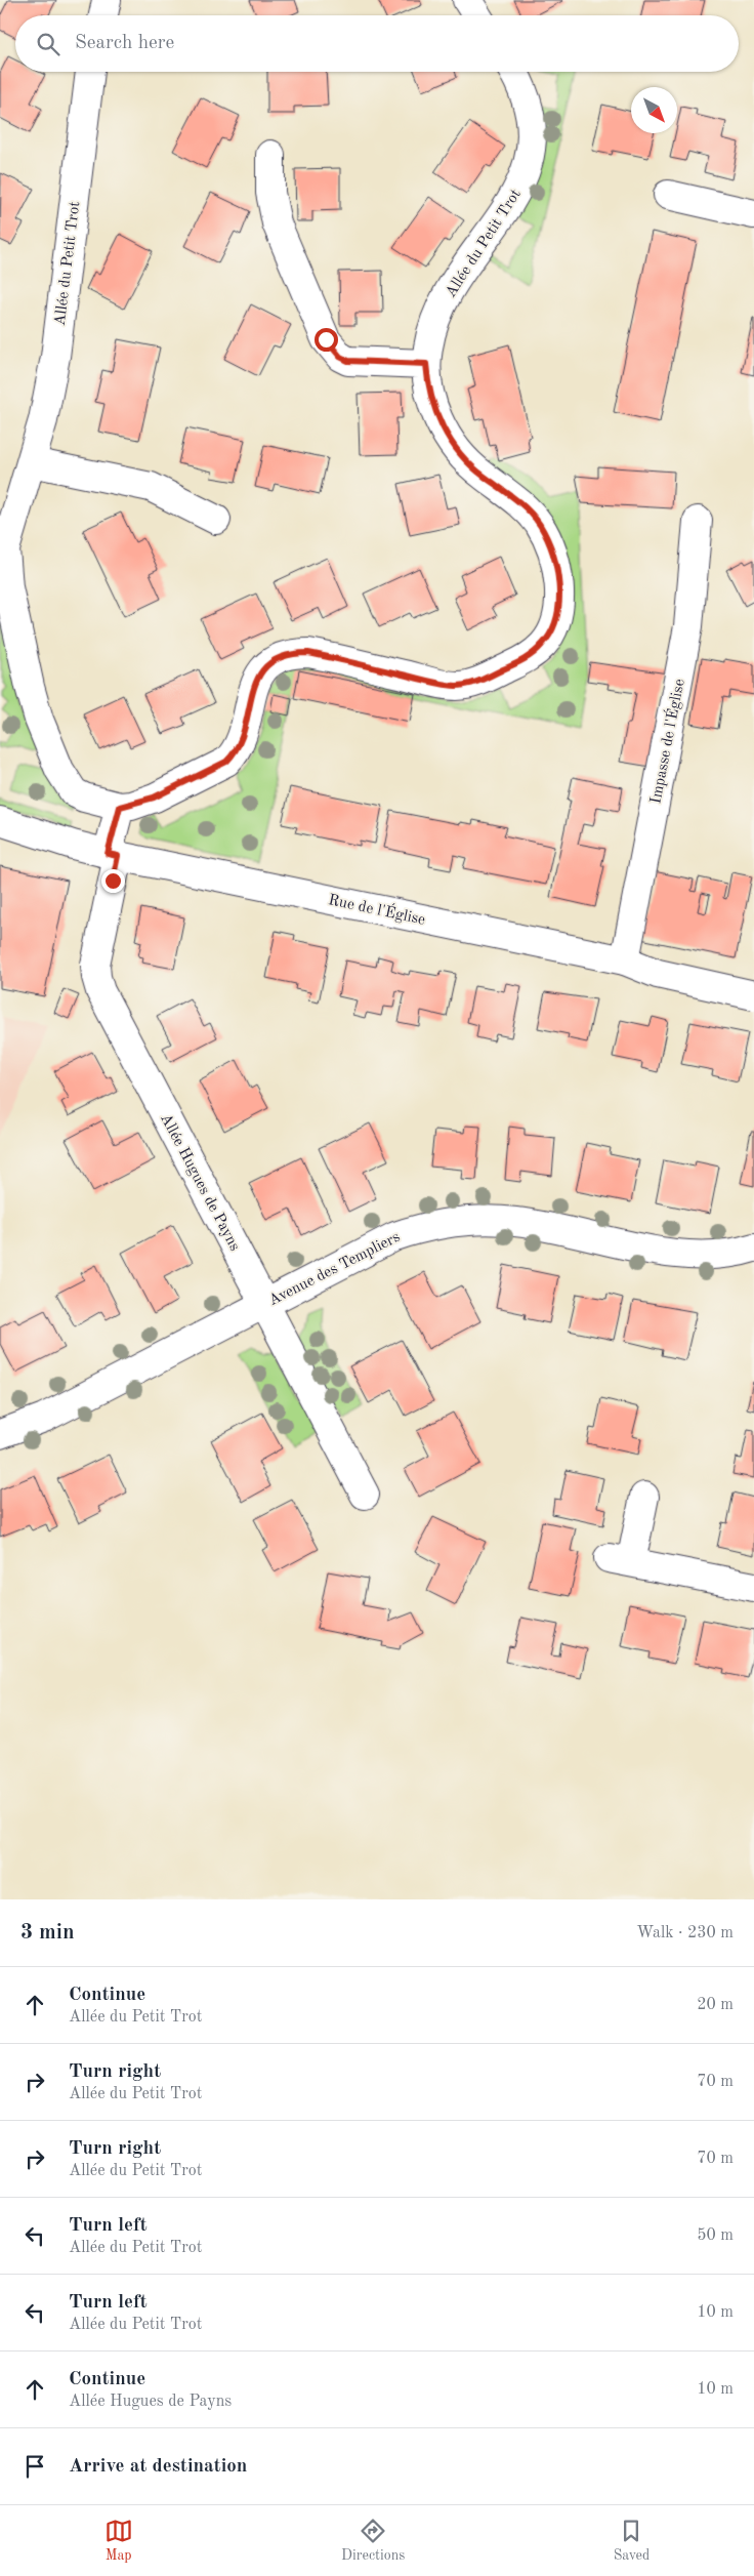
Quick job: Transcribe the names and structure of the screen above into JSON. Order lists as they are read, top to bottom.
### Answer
{
  "streets": {
    "street": [
      "Allée du Petit Trot",
      "Impasse de l'Église",
      "Rue de l'Église",
      "Allée Hugues de Payns",
      "Avenue des Templiers"
    ]
  },
  "crossings": [
    ["Impasse de l'Église", "Rue de l'Église"],
    ["Rue de l'Église", "Allée Hugues de Payns"],
    ["Allée Hugues de Payns", "Avenue des Templiers"]
  ],
  "north": "bottom right",
  "page": {
    "search": "Search here",
    "heading": ["3 min", "Walk · 230 m"],
    "list": [
      ["Continue", "Allée du Petit Trot", "20 m"],
      ["Turn right", "Allée du Petit Trot", "70 m"],
      ["Turn right", "Allée du Petit Trot", "70 m"],
      ["Turn left", "Allée du Petit Trot", "50 m"],
      ["Turn left", "Allée du Petit Trot", "10 m"],
      ["Continue", "Allée Hugues de Payns", "10 m"],
      "Arrive at destination"
    ],
    "nav": ["Map", "Directions", "Saved"]
  }
}
